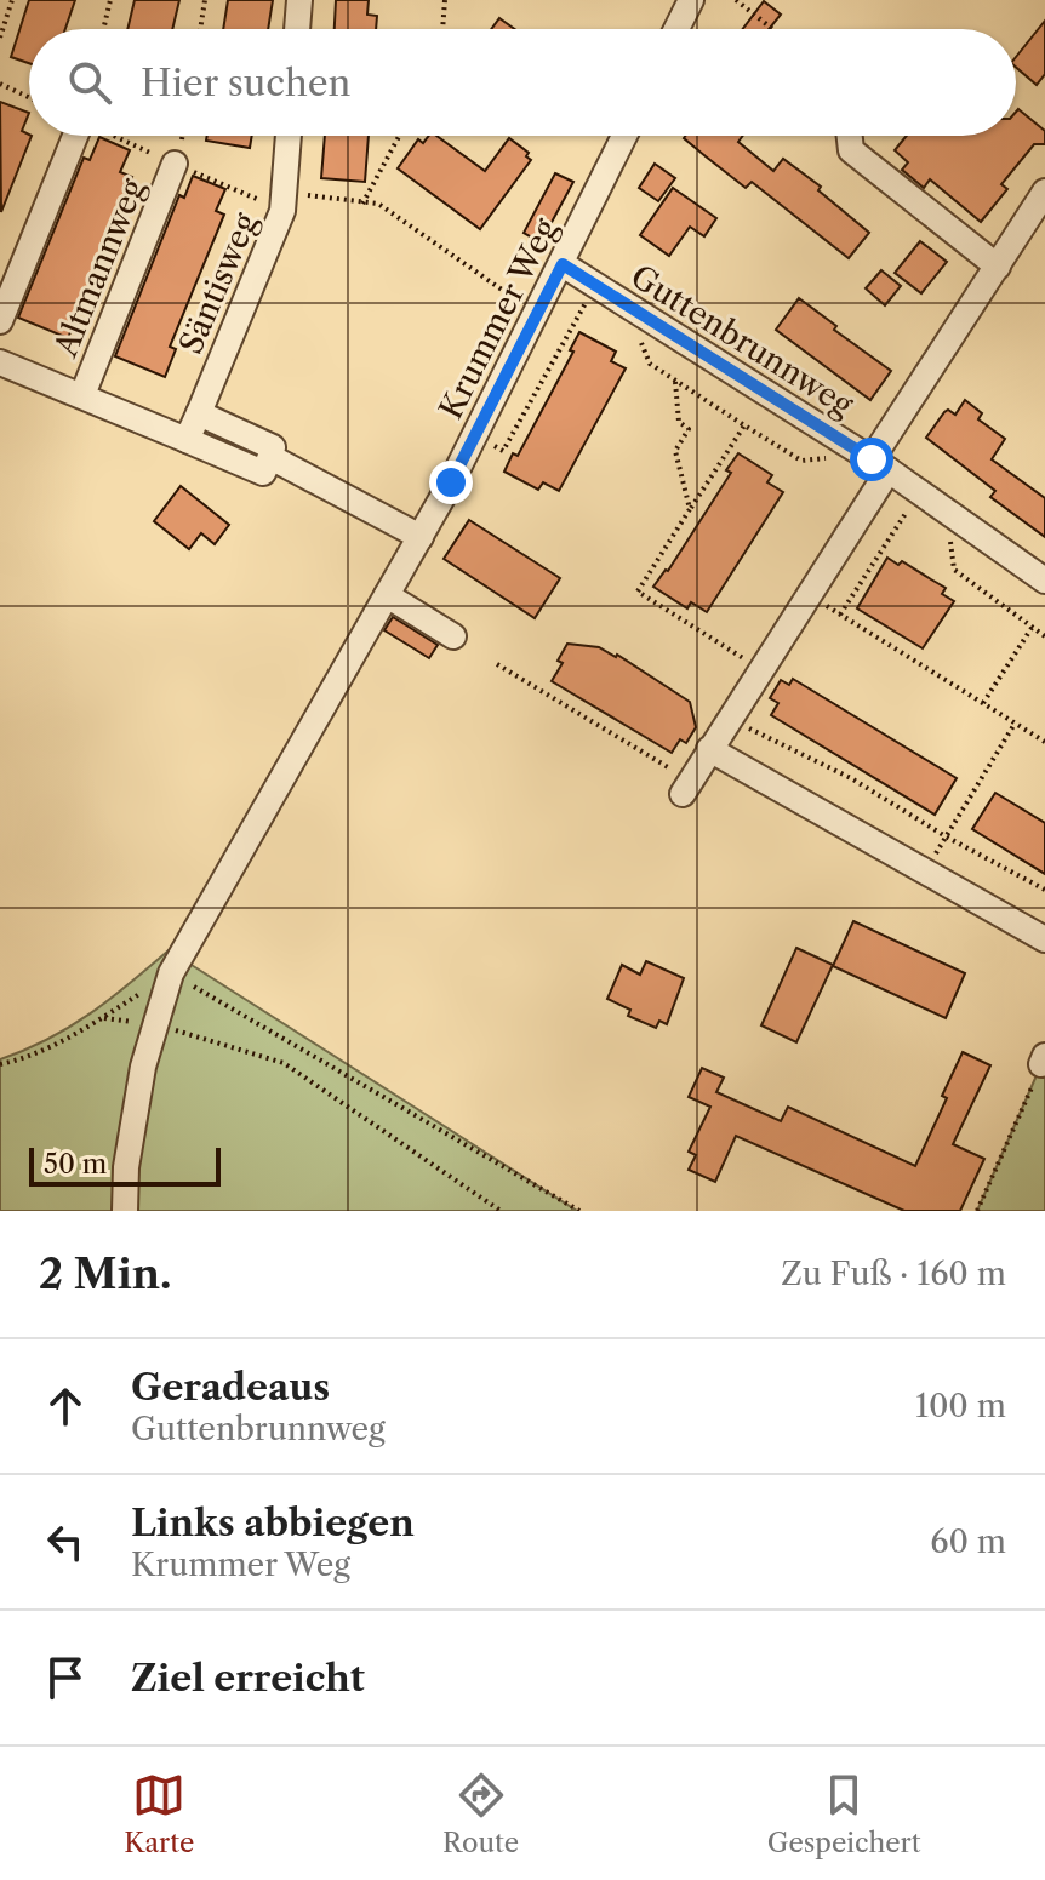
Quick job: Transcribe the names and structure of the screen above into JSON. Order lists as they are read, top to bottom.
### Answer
{
  "streets": {
    "street": [
      "Altmannweg",
      "Säntisweg",
      "Krummer Weg",
      "Guttenbrunnweg"
    ]
  },
  "crossings": [
    ["Krummer Weg", "Guttenbrunnweg"]
  ],
  "scale_bar": "50 m",
  "page": {
    "search": "Hier suchen",
    "scale": "50 m",
    "heading": ["2 Min.", "Zu Fuß · 160 m"],
    "list": [
      ["Geradeaus", "Guttenbrunnweg", "100 m"],
      ["Links abbiegen", "Krummer Weg", "60 m"],
      "Ziel erreicht"
    ],
    "nav": ["Karte", "Route", "Gespeichert"]
  }
}
